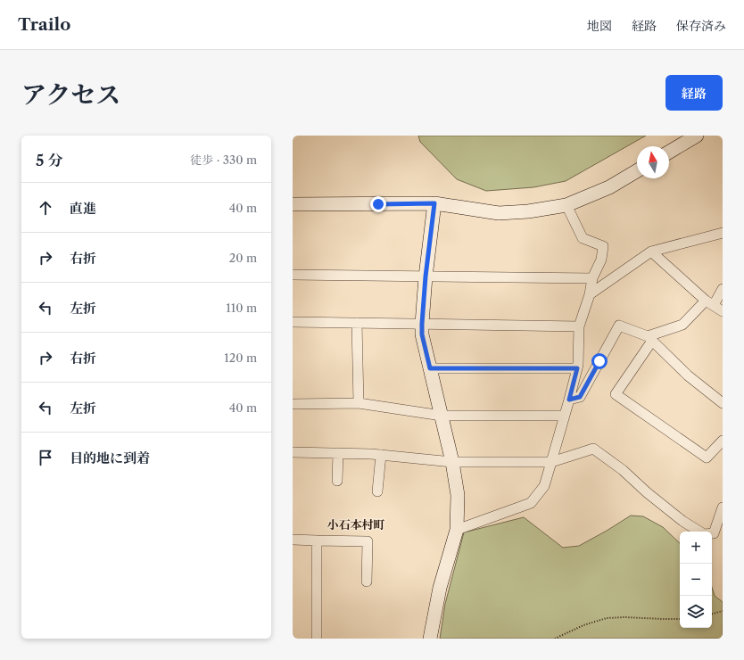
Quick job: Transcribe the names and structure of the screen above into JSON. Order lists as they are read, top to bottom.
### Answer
{
  "districts": ["小石本村町"],
  "north": "top",
  "page": {
    "header": "Trailo",
    "nav": ["地図", "経路", "保存済み"],
    "title": "アクセス",
    "buttons": "経路",
    "heading": ["5 分", "徒歩 · 330 m"],
    "list": [
      ["直進", "40 m"],
      ["右折", "20 m"],
      ["左折", "110 m"],
      ["右折", "120 m"],
      ["左折", "40 m"],
      "目的地に到着"
    ],
    "map_buttons": ["+", "−"]
  }
}
